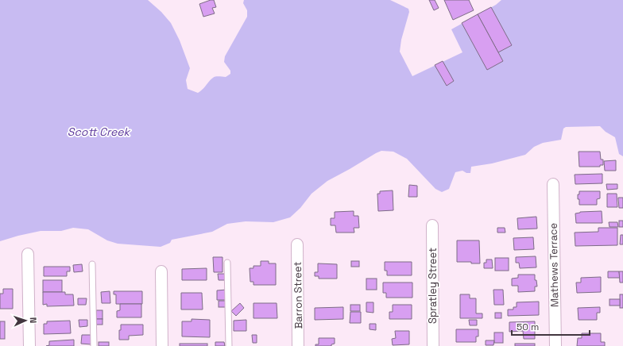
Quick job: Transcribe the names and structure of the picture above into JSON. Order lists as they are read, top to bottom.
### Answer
{
  "streets": {
    "street": ["Mathews Terrace", "Spratley Street", "Barron Street"]
  },
  "water": ["Scott Creek"],
  "scale_bar": "50 m",
  "north": "right"
}
